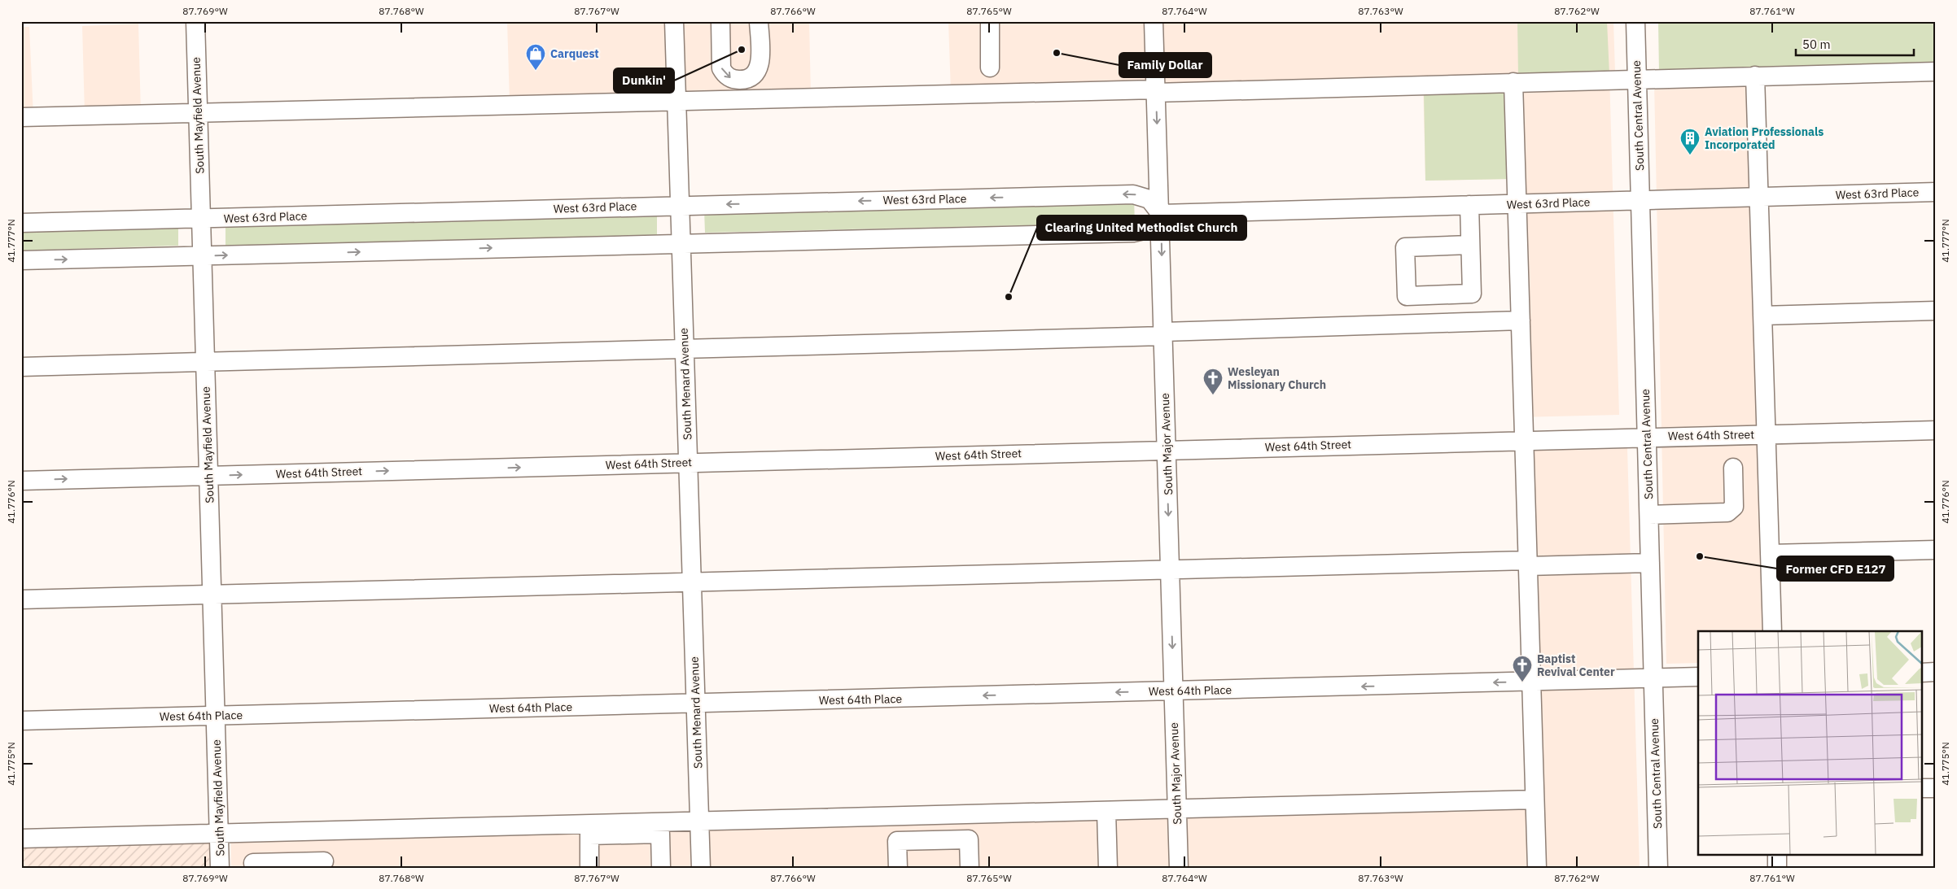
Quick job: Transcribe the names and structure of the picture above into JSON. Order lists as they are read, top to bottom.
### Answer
{
  "streets": {
    "street": [
      "South Mayfield Avenue",
      "South Central Avenue",
      "West 63rd Place",
      "South Menard Avenue",
      "West 64th Street",
      "South Major Avenue",
      "West 64th Place"
    ]
  },
  "crossings": [
    ["South Mayfield Avenue", "West 63rd Place"],
    ["South Mayfield Avenue", "West 64th Street"],
    ["South Mayfield Avenue", "West 64th Place"],
    ["South Central Avenue", "West 63rd Place"],
    ["South Central Avenue", "West 64th Street"],
    ["South Central Avenue", "West 64th Place"],
    ["West 63rd Place", "South Menard Avenue"],
    ["West 63rd Place", "South Major Avenue"],
    ["South Menard Avenue", "West 64th Street"],
    ["South Menard Avenue", "West 64th Place"],
    ["West 64th Street", "South Major Avenue"],
    ["South Major Avenue", "West 64th Place"]
  ],
  "one_way": ["South Major Avenue"],
  "places": {
    "other": [
      "Dunkin'",
      "Family Dollar",
      "Clearing United Methodist Church",
      "Former CFD E127"
    ],
    "shop": ["Carquest"],
    "building": ["Aviation Professionals Incorporated"],
    "church": ["Wesleyan Missionary Church", "Baptist Revival Center"]
  },
  "scale_bar": "50 m",
  "coordinates": [
    "87.769°W",
    "87.768°W",
    "87.767°W",
    "87.766°W",
    "87.765°W",
    "87.764°W",
    "87.763°W",
    "87.762°W",
    "87.761°W",
    "41.777°N",
    "41.776°N",
    "41.775°N"
  ]
}
